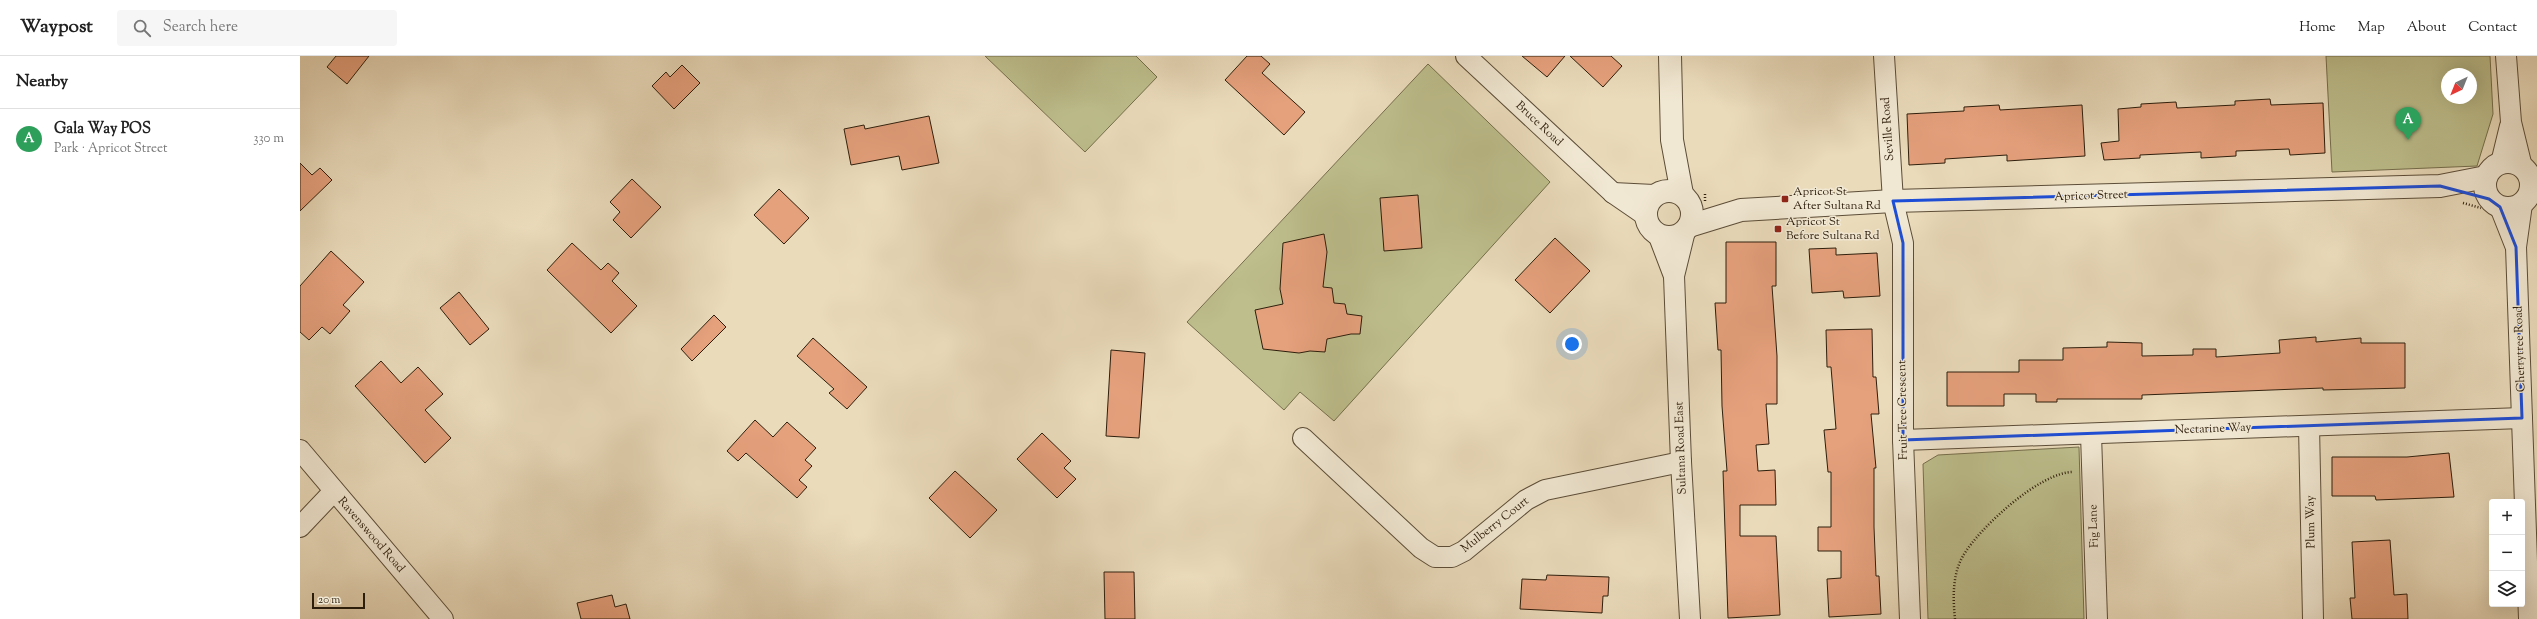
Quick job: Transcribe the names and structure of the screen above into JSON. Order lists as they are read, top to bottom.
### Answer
{
  "streets": {
    "street": [
      "Bruce Road",
      "Seville Road",
      "Apricot Street",
      "Cherrytree Road",
      "Fruit Tree Crescent",
      "Nectarine Way",
      "Sultana Road East",
      "Plum Way",
      "Mulberry Court",
      "Fig Lane",
      "Ravenswood Road"
    ]
  },
  "crossings": [
    ["Bruce Road", "Apricot Street"],
    ["Bruce Road", "Sultana Road East"],
    ["Seville Road", "Apricot Street"],
    ["Seville Road", "Fruit Tree Crescent"],
    ["Apricot Street", "Cherrytree Road"],
    ["Apricot Street", "Fruit Tree Crescent"],
    ["Apricot Street", "Sultana Road East"],
    ["Cherrytree Road", "Nectarine Way"],
    ["Fruit Tree Crescent", "Nectarine Way"],
    ["Nectarine Way", "Plum Way"],
    ["Nectarine Way", "Fig Lane"],
    ["Sultana Road East", "Mulberry Court"]
  ],
  "places": {
    "transit": ["Apricot St After Sultana Rd", "Apricot St Before Sultana Rd"]
  },
  "scale_bar": "20 m",
  "north": "bottom left",
  "page": {
    "header": "Waypost",
    "search": "Search here",
    "nav": [
      "Home",
      "Map",
      "About",
      "Contact"
    ],
    "heading": "Nearby",
    "pins": "A",
    "list": [
      {
        "mark": "A",
        "name": "Gala Way POS",
        "note": "Park · Apricot Street",
        "value": "330 m"
      }
    ],
    "map_buttons": ["+", "−"],
    "scale": "20 m"
  }
}
